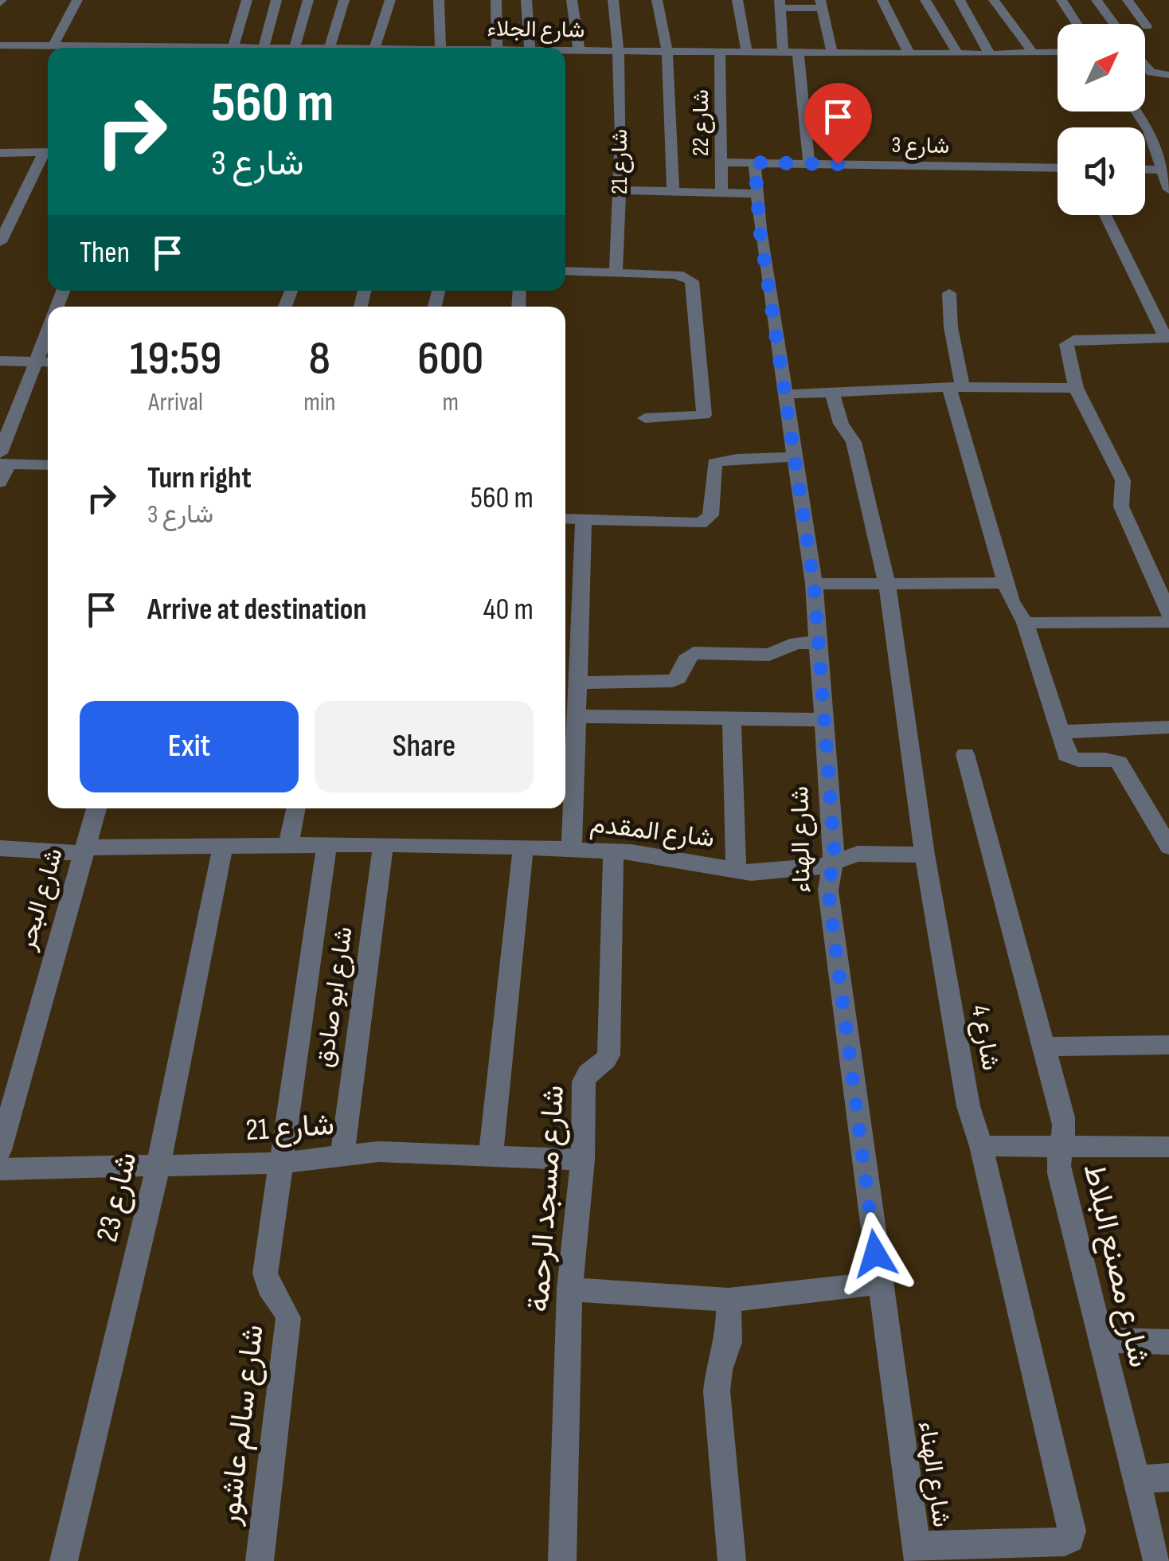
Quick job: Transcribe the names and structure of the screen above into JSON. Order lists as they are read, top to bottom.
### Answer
{
  "streets": {
    "street": [
      "شارع الجلاء",
      "شارع 22",
      "شارع 3",
      "شارع 21",
      "شارع المقدم",
      "شارع الهناء",
      "شارع البحر",
      "شارع ابو صادق",
      "شارع 4",
      "شارع 23",
      "شارع مسجد الرحمة",
      "شارع مصنع البلاط",
      "شارع سالم عاشور"
    ]
  },
  "crossings": [
    ["شارع الجلاء", "شارع 22"],
    ["شارع الجلاء", "شارع 21"],
    ["شارع 22", "شارع 3"],
    ["شارع 3", "شارع الهناء"],
    ["شارع 21", "شارع ابو صادق"],
    ["شارع 21", "شارع 23"],
    ["شارع 21", "شارع مسجد الرحمة"],
    ["شارع 21", "شارع سالم عاشور"],
    ["شارع المقدم", "شارع الهناء"],
    ["شارع المقدم", "شارع البحر"],
    ["شارع المقدم", "شارع ابو صادق"],
    ["شارع المقدم", "شارع 4"],
    ["شارع المقدم", "شارع 23"],
    ["شارع المقدم", "شارع مسجد الرحمة"],
    ["شارع المقدم", "شارع سالم عاشور"],
    ["شارع الهناء", "شارع 4"]
  ],
  "north": "top right",
  "page": {
    "turn": ["560 m", "شارع 3"],
    "then": "Then",
    "eta": [
      "19:59",
      "Arrival",
      "8",
      "min",
      "600",
      "m"
    ],
    "list": [
      {
        "name": "Turn right",
        "note": "شارع 3",
        "value": "560 m"
      },
      {
        "name": "Arrive at destination",
        "value": "40 m"
      }
    ],
    "buttons": ["Exit", "Share"]
  }
}
